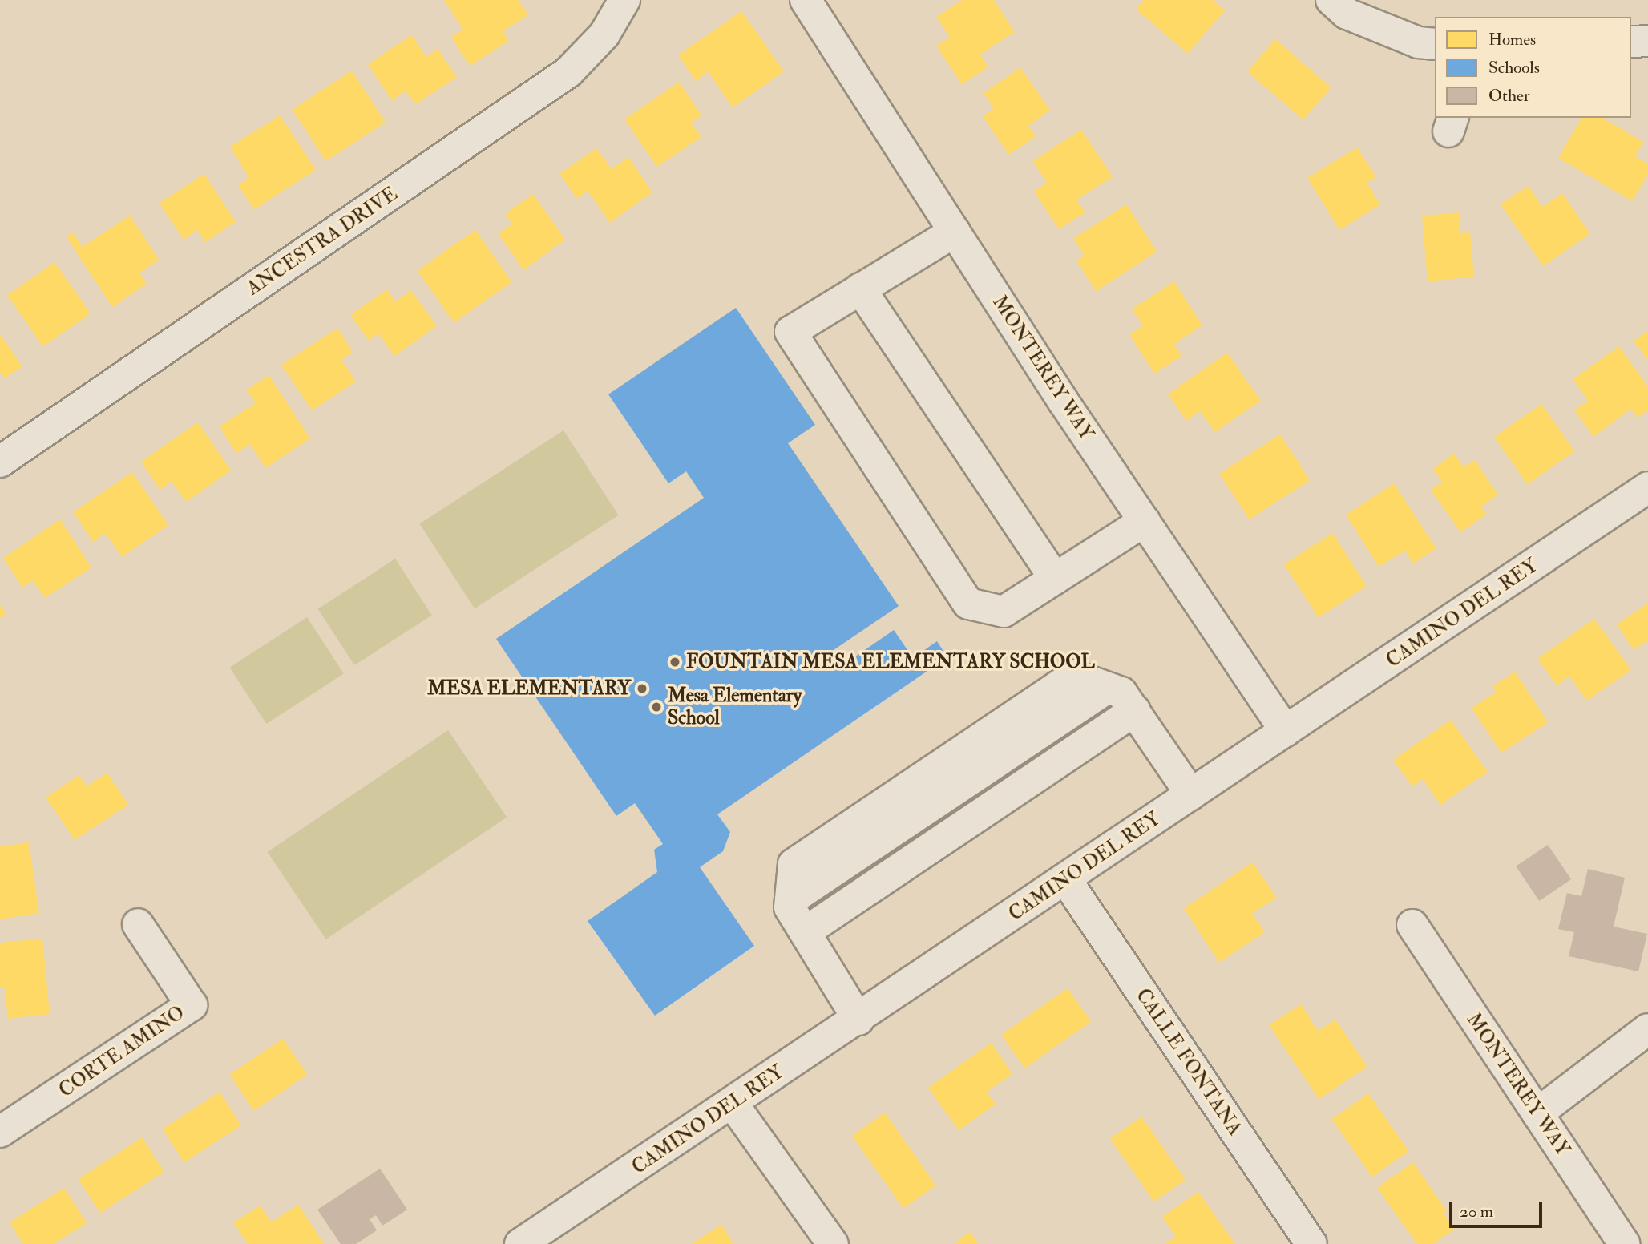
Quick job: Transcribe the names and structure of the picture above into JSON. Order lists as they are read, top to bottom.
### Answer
{
  "streets": {
    "street": [
      "ANCESTRA DRIVE",
      "MONTEREY WAY",
      "CAMINO DEL REY",
      "CORTE AMINO",
      "CALLE FONTANA"
    ]
  },
  "crossings": [
    ["MONTEREY WAY", "CAMINO DEL REY"],
    ["CAMINO DEL REY", "CALLE FONTANA"]
  ],
  "places": ["FOUNTAIN MESA ELEMENTARY SCHOOL", "MESA ELEMENTARY", "Mesa Elementary School"],
  "legend": ["Homes", "Schools", "Other"],
  "scale_bar": "20 m"
}
